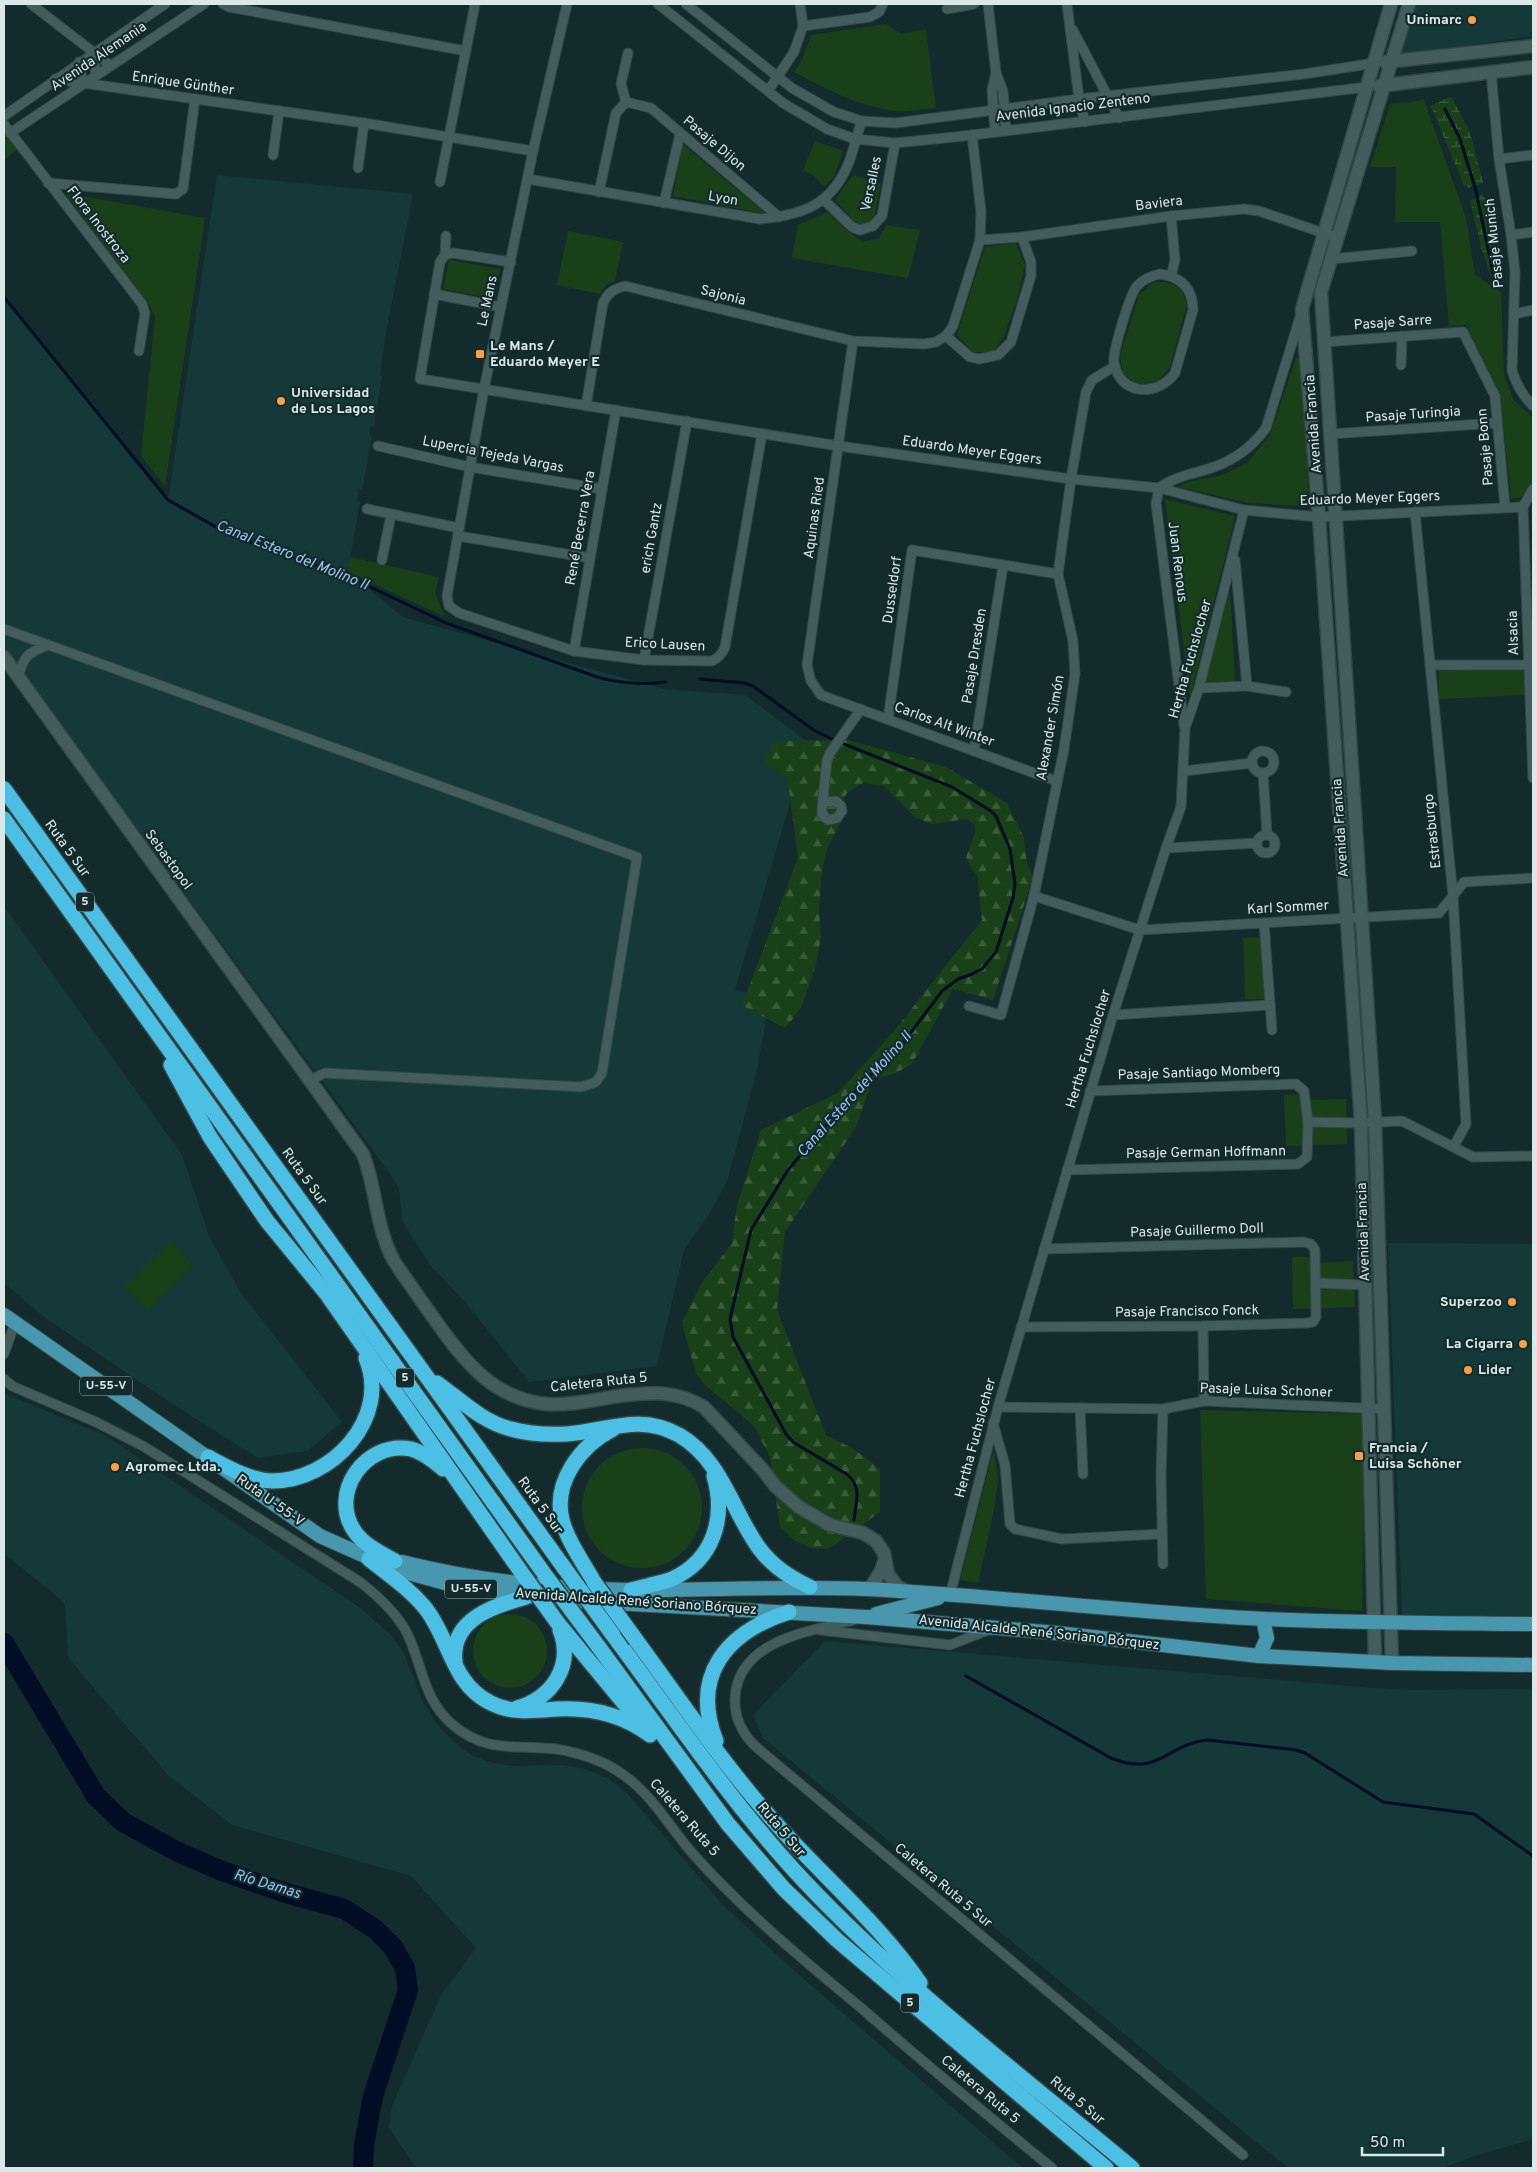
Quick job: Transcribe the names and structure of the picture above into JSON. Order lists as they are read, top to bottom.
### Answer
{
  "streets": {
    "highway": ["Ruta 5 Sur", "5"],
    "main road": [
      "Avenida Ignacio Zenteno",
      "Avenida Francia",
      "Sebastopol",
      "Caletera Ruta 5",
      "U-55-V",
      "Ruta U-55-V",
      "Avenida Alcalde René Soriano Bórquez"
    ],
    "street": [
      "Avenida Alemania",
      "Enrique Günther",
      "Pasaje Dijon",
      "Versalles",
      "Lyon",
      "Baviera",
      "Flora Inostroza",
      "Pasaje Munich",
      "Sajonia",
      "Le Mans",
      "Pasaje Sarre",
      "Pasaje Turingia",
      "Pasaje Bonn",
      "Eduardo Meyer Eggers",
      "Lupercia Tejeda Vargas",
      "Aquinas Ried",
      "René Becerra Vera",
      "erich Gantz",
      "Juan Renous",
      "Dusseldorf",
      "Alsacia",
      "Erico Lausen",
      "Pasaje Dresden",
      "Hertha Fuchslocher",
      "Carlos Alt Winter",
      "Alexander Simón",
      "Estrasburgo",
      "Karl Sommer",
      "Pasaje Santiago Momberg",
      "Pasaje German Hoffmann",
      "Pasaje Guillermo Doll",
      "Pasaje Francisco Fonck",
      "Pasaje Luisa Schoner",
      "Caletera Ruta 5 Sur"
    ]
  },
  "crossings": [
    ["Avenida Alemania", "Enrique Günther"],
    ["Avenida Alemania", "Flora Inostroza"],
    ["Enrique Günther", "Le Mans"],
    ["Avenida Ignacio Zenteno", "Versalles"],
    ["Avenida Ignacio Zenteno", "Lyon"],
    ["Avenida Ignacio Zenteno", "Pasaje Munich"],
    ["Avenida Ignacio Zenteno", "Avenida Francia"],
    ["Pasaje Dijon", "Lyon"],
    ["Versalles", "Lyon"],
    ["Lyon", "Le Mans"],
    ["Baviera", "Avenida Francia"],
    ["Sajonia", "Eduardo Meyer Eggers"],
    ["Sajonia", "Aquinas Ried"],
    ["Le Mans", "Eduardo Meyer Eggers"],
    ["Le Mans", "Lupercia Tejeda Vargas"],
    ["Le Mans", "Erico Lausen"],
    ["Pasaje Sarre", "Avenida Francia"],
    ["Pasaje Sarre", "Pasaje Bonn"],
    ["Pasaje Turingia", "Avenida Francia"],
    ["Pasaje Turingia", "Pasaje Bonn"],
    ["Avenida Francia", "Eduardo Meyer Eggers"],
    ["Avenida Francia", "Karl Sommer"],
    ["Avenida Francia", "Pasaje Luisa Schoner"],
    ["Avenida Francia", "Avenida Alcalde René Soriano Bórquez"],
    ["Pasaje Bonn", "Eduardo Meyer Eggers"],
    ["Eduardo Meyer Eggers", "Aquinas Ried"],
    ["Eduardo Meyer Eggers", "René Becerra Vera"],
    ["Eduardo Meyer Eggers", "erich Gantz"],
    ["Eduardo Meyer Eggers", "Juan Renous"],
    ["Eduardo Meyer Eggers", "Alsacia"],
    ["Eduardo Meyer Eggers", "Erico Lausen"],
    ["Eduardo Meyer Eggers", "Hertha Fuchslocher"],
    ["Eduardo Meyer Eggers", "Alexander Simón"],
    ["Eduardo Meyer Eggers", "Estrasburgo"],
    ["Lupercia Tejeda Vargas", "René Becerra Vera"],
    ["Aquinas Ried", "Carlos Alt Winter"],
    ["René Becerra Vera", "Erico Lausen"],
    ["erich Gantz", "Erico Lausen"],
    ["Juan Renous", "Hertha Fuchslocher"],
    ["Dusseldorf", "Pasaje Dresden"],
    ["Dusseldorf", "Carlos Alt Winter"],
    ["Dusseldorf", "Alexander Simón"],
    ["Pasaje Dresden", "Carlos Alt Winter"],
    ["Hertha Fuchslocher", "Karl Sommer"],
    ["Hertha Fuchslocher", "Pasaje Santiago Momberg"],
    ["Hertha Fuchslocher", "Pasaje German Hoffmann"],
    ["Hertha Fuchslocher", "Pasaje Guillermo Doll"],
    ["Hertha Fuchslocher", "Pasaje Francisco Fonck"],
    ["Hertha Fuchslocher", "Pasaje Luisa Schoner"],
    ["Hertha Fuchslocher", "Avenida Alcalde René Soriano Bórquez"],
    ["Carlos Alt Winter", "Alexander Simón"],
    ["Alexander Simón", "Karl Sommer"],
    ["Estrasburgo", "Karl Sommer"],
    ["Sebastopol", "Caletera Ruta 5"],
    ["Pasaje Santiago Momberg", "Pasaje German Hoffmann"],
    ["Pasaje Guillermo Doll", "Pasaje Francisco Fonck"],
    ["Caletera Ruta 5", "Avenida Alcalde René Soriano Bórquez"],
    ["Ruta U-55-V", "Avenida Alcalde René Soriano Bórquez"],
    ["Avenida Alcalde René Soriano Bórquez", "Caletera Ruta 5 Sur"]
  ],
  "water": ["Canal Estero del Molino II", "Río Damas"],
  "places": {
    "other": [
      "Unimarc",
      "Universidad de Los Lagos",
      "Superzoo",
      "La Cigarra",
      "Lider",
      "Agromec Ltda."
    ],
    "transit": ["Le Mans / Eduardo Meyer E", "Francia / Luisa Schöner"]
  },
  "scale_bar": "50 m"
}
